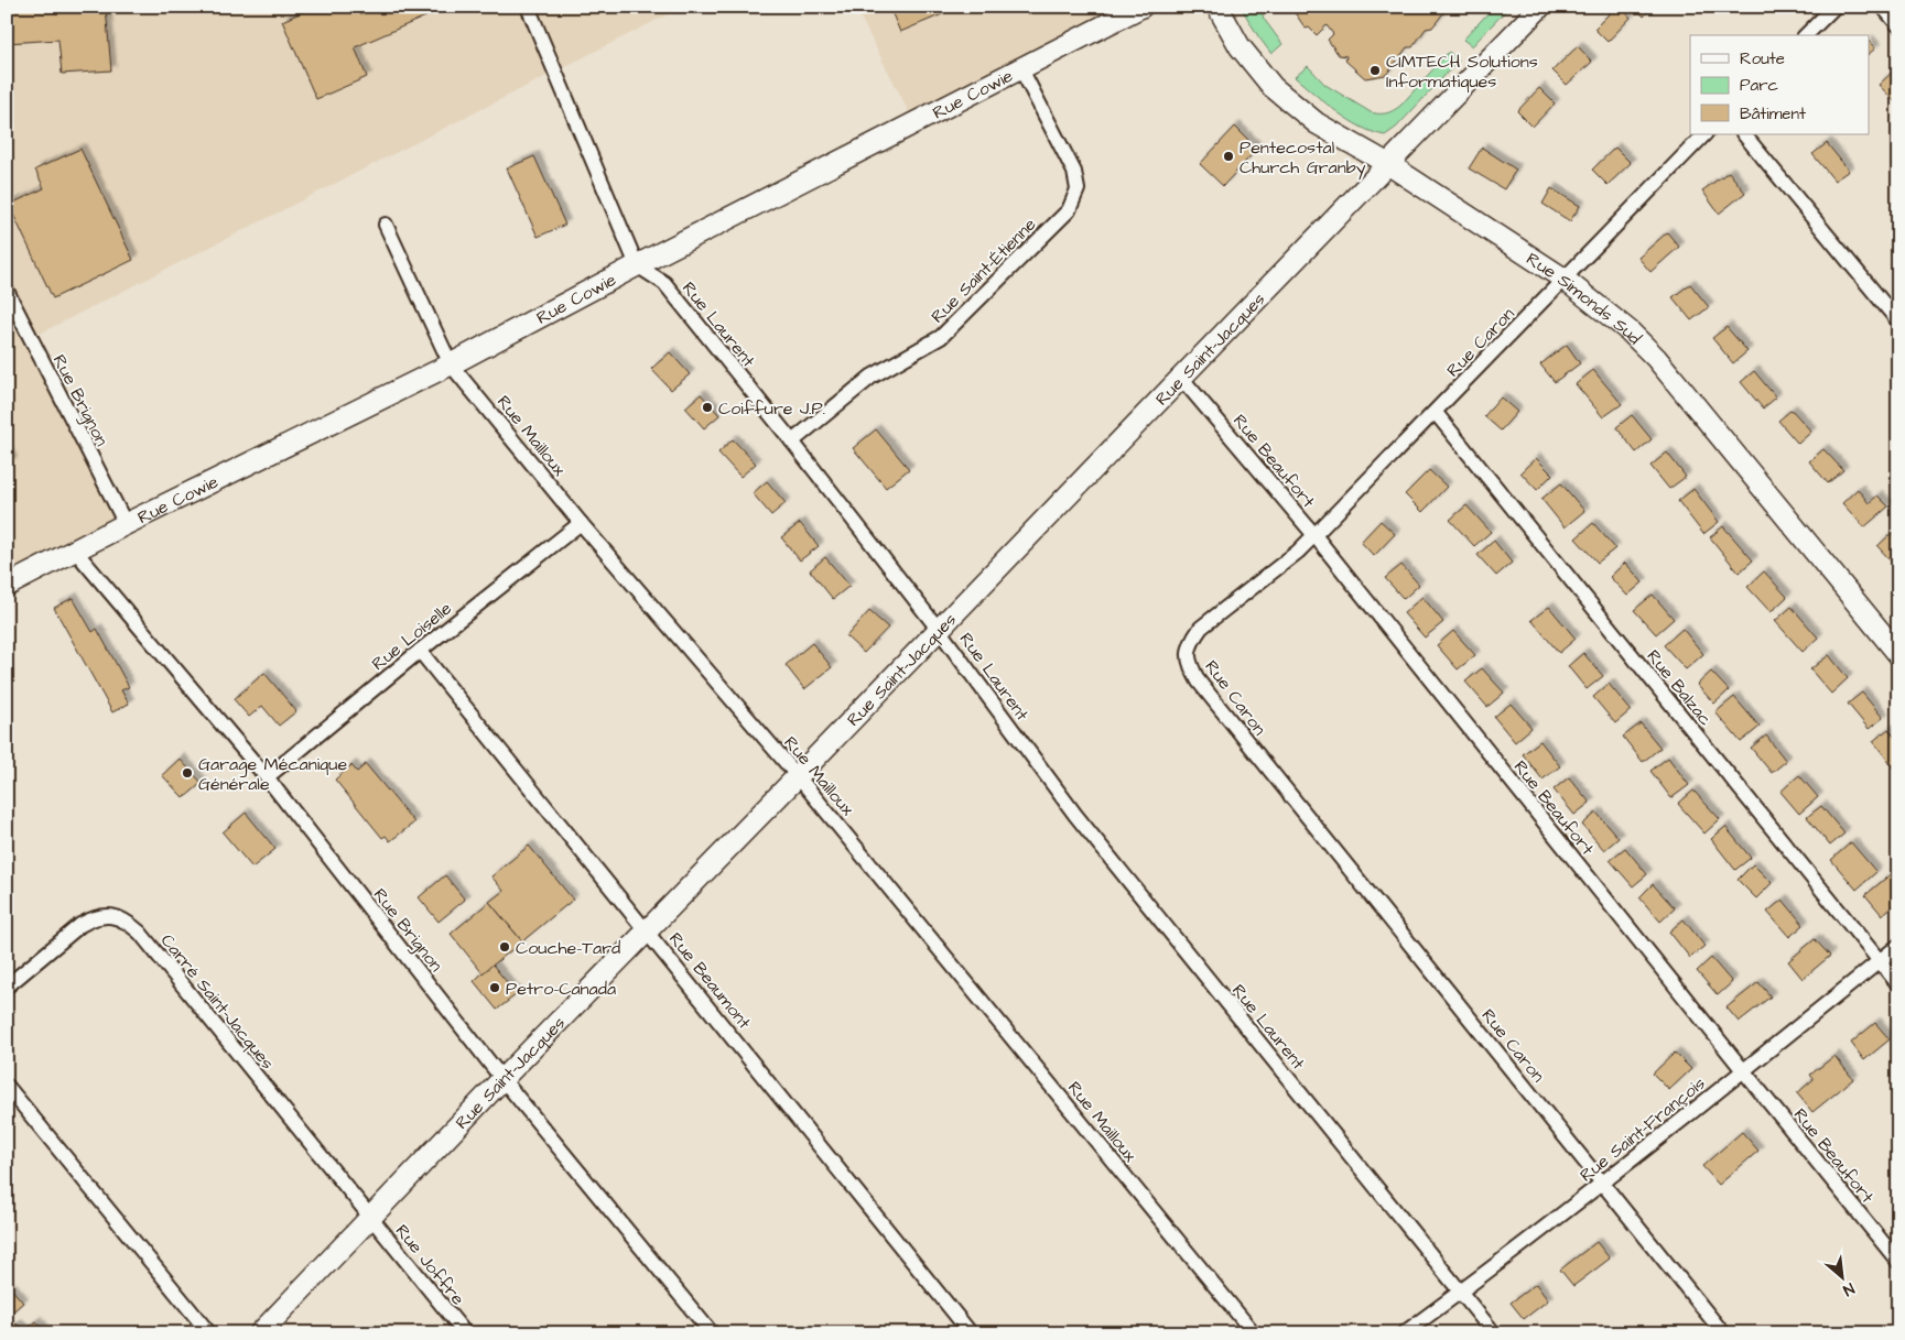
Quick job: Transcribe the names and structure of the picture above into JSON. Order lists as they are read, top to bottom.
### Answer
{
  "streets": {
    "street": [
      "Rue Cowie",
      "Rue Saint-Étienne",
      "Rue Simonds Sud",
      "Rue Laurent",
      "Rue Caron",
      "Rue Saint-Jacques",
      "Rue Brignon",
      "Rue Mailloux",
      "Rue Beaufort",
      "Rue Loiselle",
      "Rue Balzac",
      "Rue Beaumont",
      "Carré Saint-Jacques",
      "Rue Saint-François",
      "Rue Joffre"
    ]
  },
  "crossings": [
    ["Rue Cowie", "Rue Saint-Étienne"],
    ["Rue Cowie", "Rue Laurent"],
    ["Rue Cowie", "Rue Brignon"],
    ["Rue Cowie", "Rue Mailloux"],
    ["Rue Saint-Étienne", "Rue Laurent"],
    ["Rue Simonds Sud", "Rue Caron"],
    ["Rue Simonds Sud", "Rue Saint-Jacques"],
    ["Rue Laurent", "Rue Saint-Jacques"],
    ["Rue Laurent", "Rue Saint-François"],
    ["Rue Caron", "Rue Beaufort"],
    ["Rue Caron", "Rue Balzac"],
    ["Rue Caron", "Rue Saint-François"],
    ["Rue Saint-Jacques", "Rue Brignon"],
    ["Rue Saint-Jacques", "Rue Mailloux"],
    ["Rue Saint-Jacques", "Rue Beaufort"],
    ["Rue Saint-Jacques", "Rue Beaumont"],
    ["Rue Saint-Jacques", "Carré Saint-Jacques"],
    ["Rue Saint-Jacques", "Rue Joffre"],
    ["Rue Brignon", "Rue Loiselle"],
    ["Rue Mailloux", "Rue Loiselle"],
    ["Rue Beaufort", "Rue Saint-François"],
    ["Rue Loiselle", "Rue Beaumont"],
    ["Rue Balzac", "Rue Saint-François"],
    ["Carré Saint-Jacques", "Rue Joffre"]
  ],
  "places": [
    "CIMTECH Solutions Informatiques",
    "Pentecostal Church Granby",
    "Coiffure J.P.",
    "Garage Mécanique Générale",
    "Couche-Tard",
    "Petro-Canada"
  ],
  "legend": ["Route", "Parc", "Bâtiment"],
  "north": "bottom right"
}
